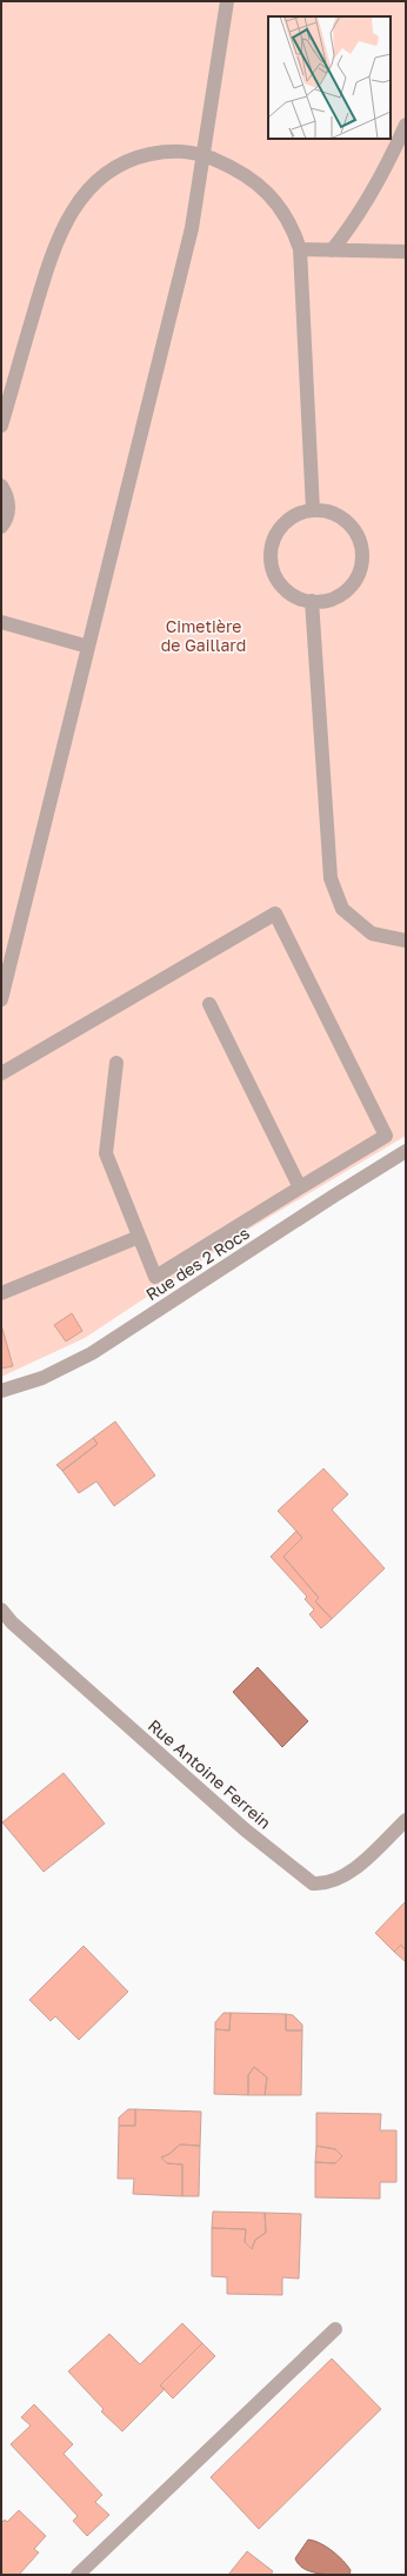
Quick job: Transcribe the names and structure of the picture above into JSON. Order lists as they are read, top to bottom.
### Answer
{
  "streets": {
    "street": ["Rue des 2 Rocs", "Rue Antoine Ferrein"]
  },
  "parks": ["Cimetière de Gaillard"]
}
